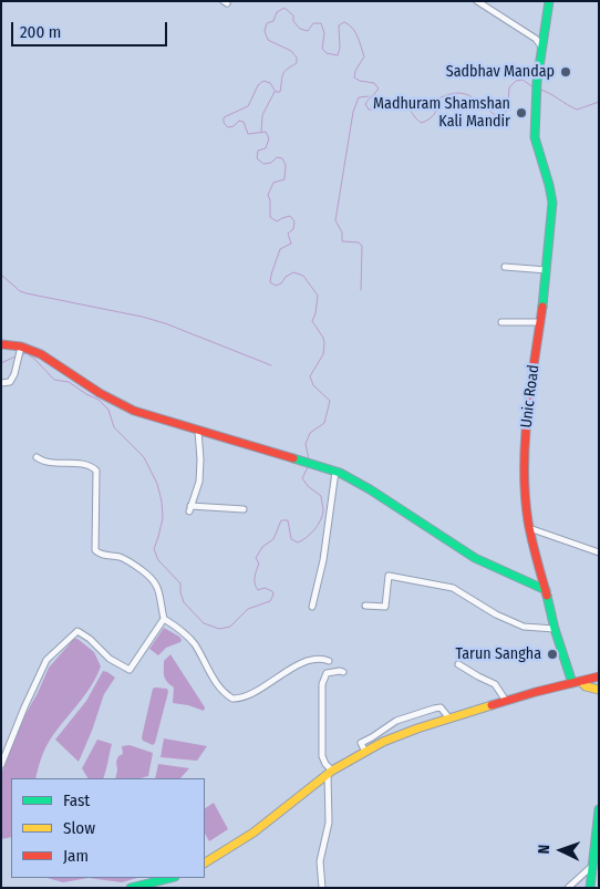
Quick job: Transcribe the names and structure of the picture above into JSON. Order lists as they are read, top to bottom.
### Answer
{
  "streets": {
    "main road": ["Unic Road"]
  },
  "places": ["Sadbhav Mandap", "Madhuram Shamshan Kali Mandir", "Tarun Sangha"],
  "legend": ["Fast", "Slow", "Jam"],
  "scale_bar": "200 m",
  "north": "left"
}
